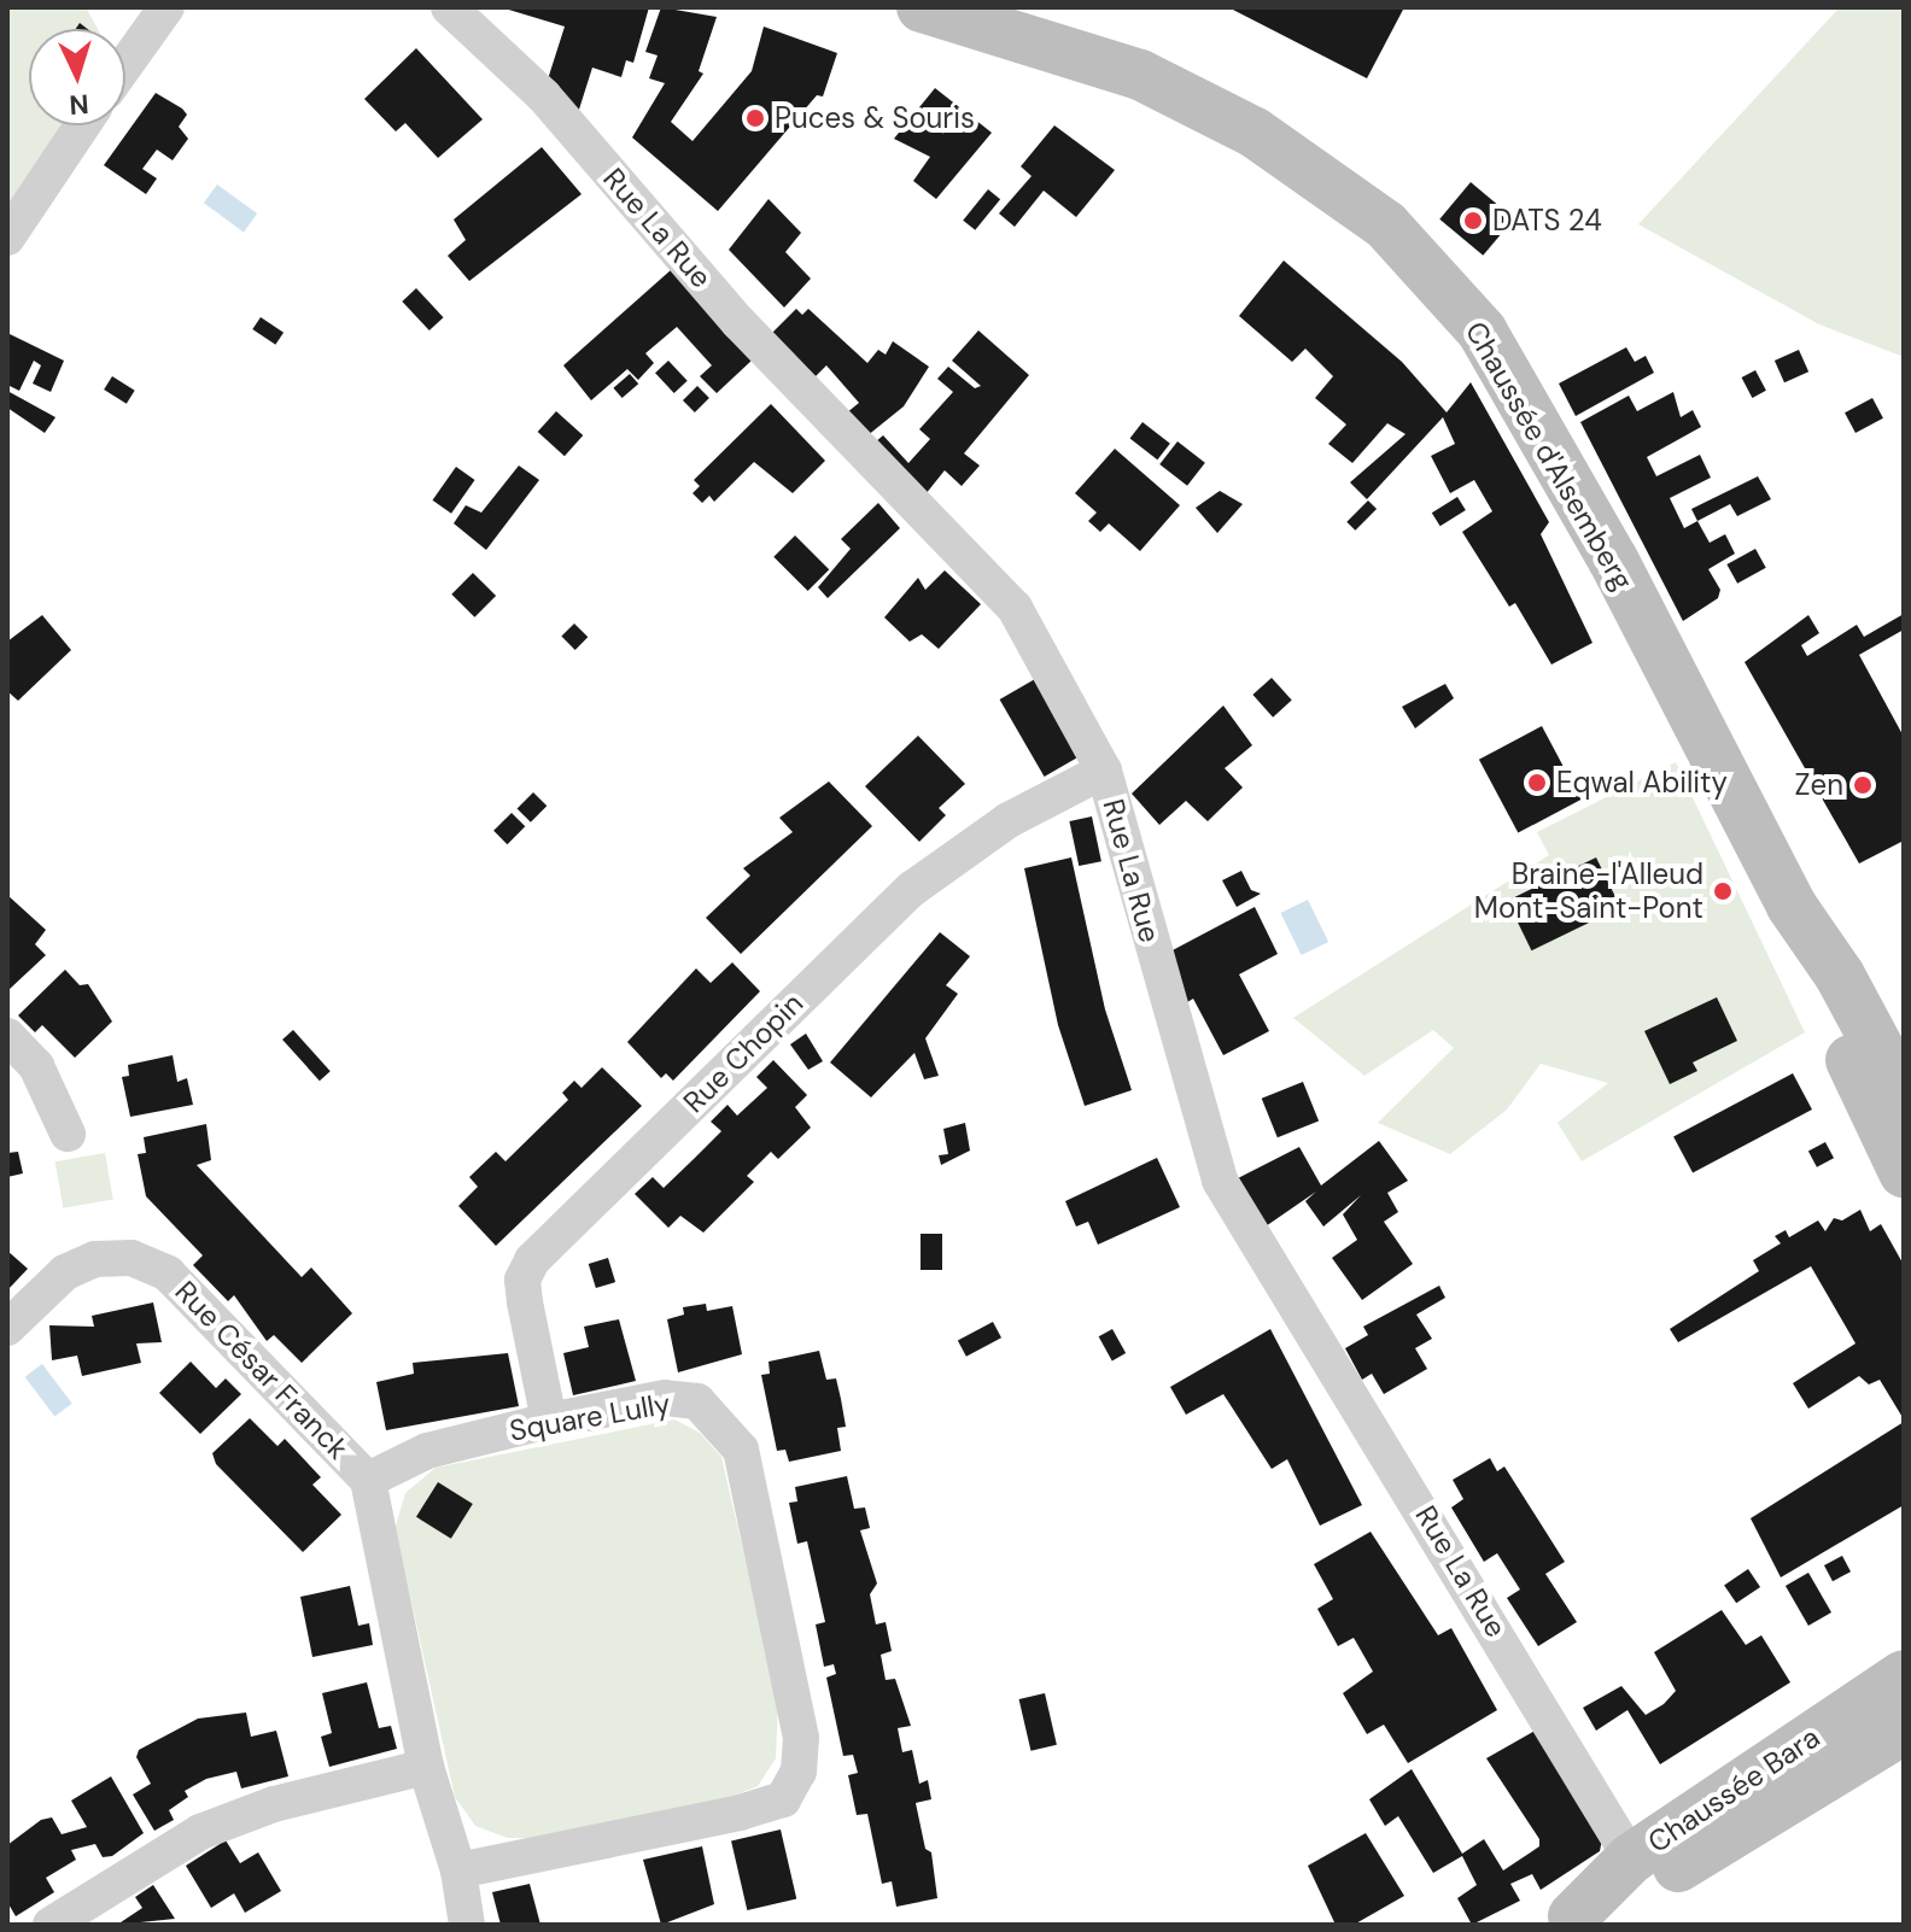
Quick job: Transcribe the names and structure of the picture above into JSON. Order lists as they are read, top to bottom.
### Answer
{
  "streets": {
    "main road": ["Chaussée d'Alsemberg", "Chaussée Bara"],
    "street": [
      "Rue La Rue",
      "Rue Chopin",
      "Rue César Franck",
      "Square Lully"
    ]
  },
  "crossings": [
    ["Rue La Rue", "Rue Chopin"],
    ["Rue La Rue", "Chaussée Bara"],
    ["Rue Chopin", "Square Lully"],
    ["Rue César Franck", "Square Lully"]
  ],
  "places": [
    "Puces & Souris",
    "DATS 24",
    "Eqwal Ability",
    "Zen",
    "Braine-l'Alleud Mont-Saint-Pont"
  ],
  "north": "bottom"
}
